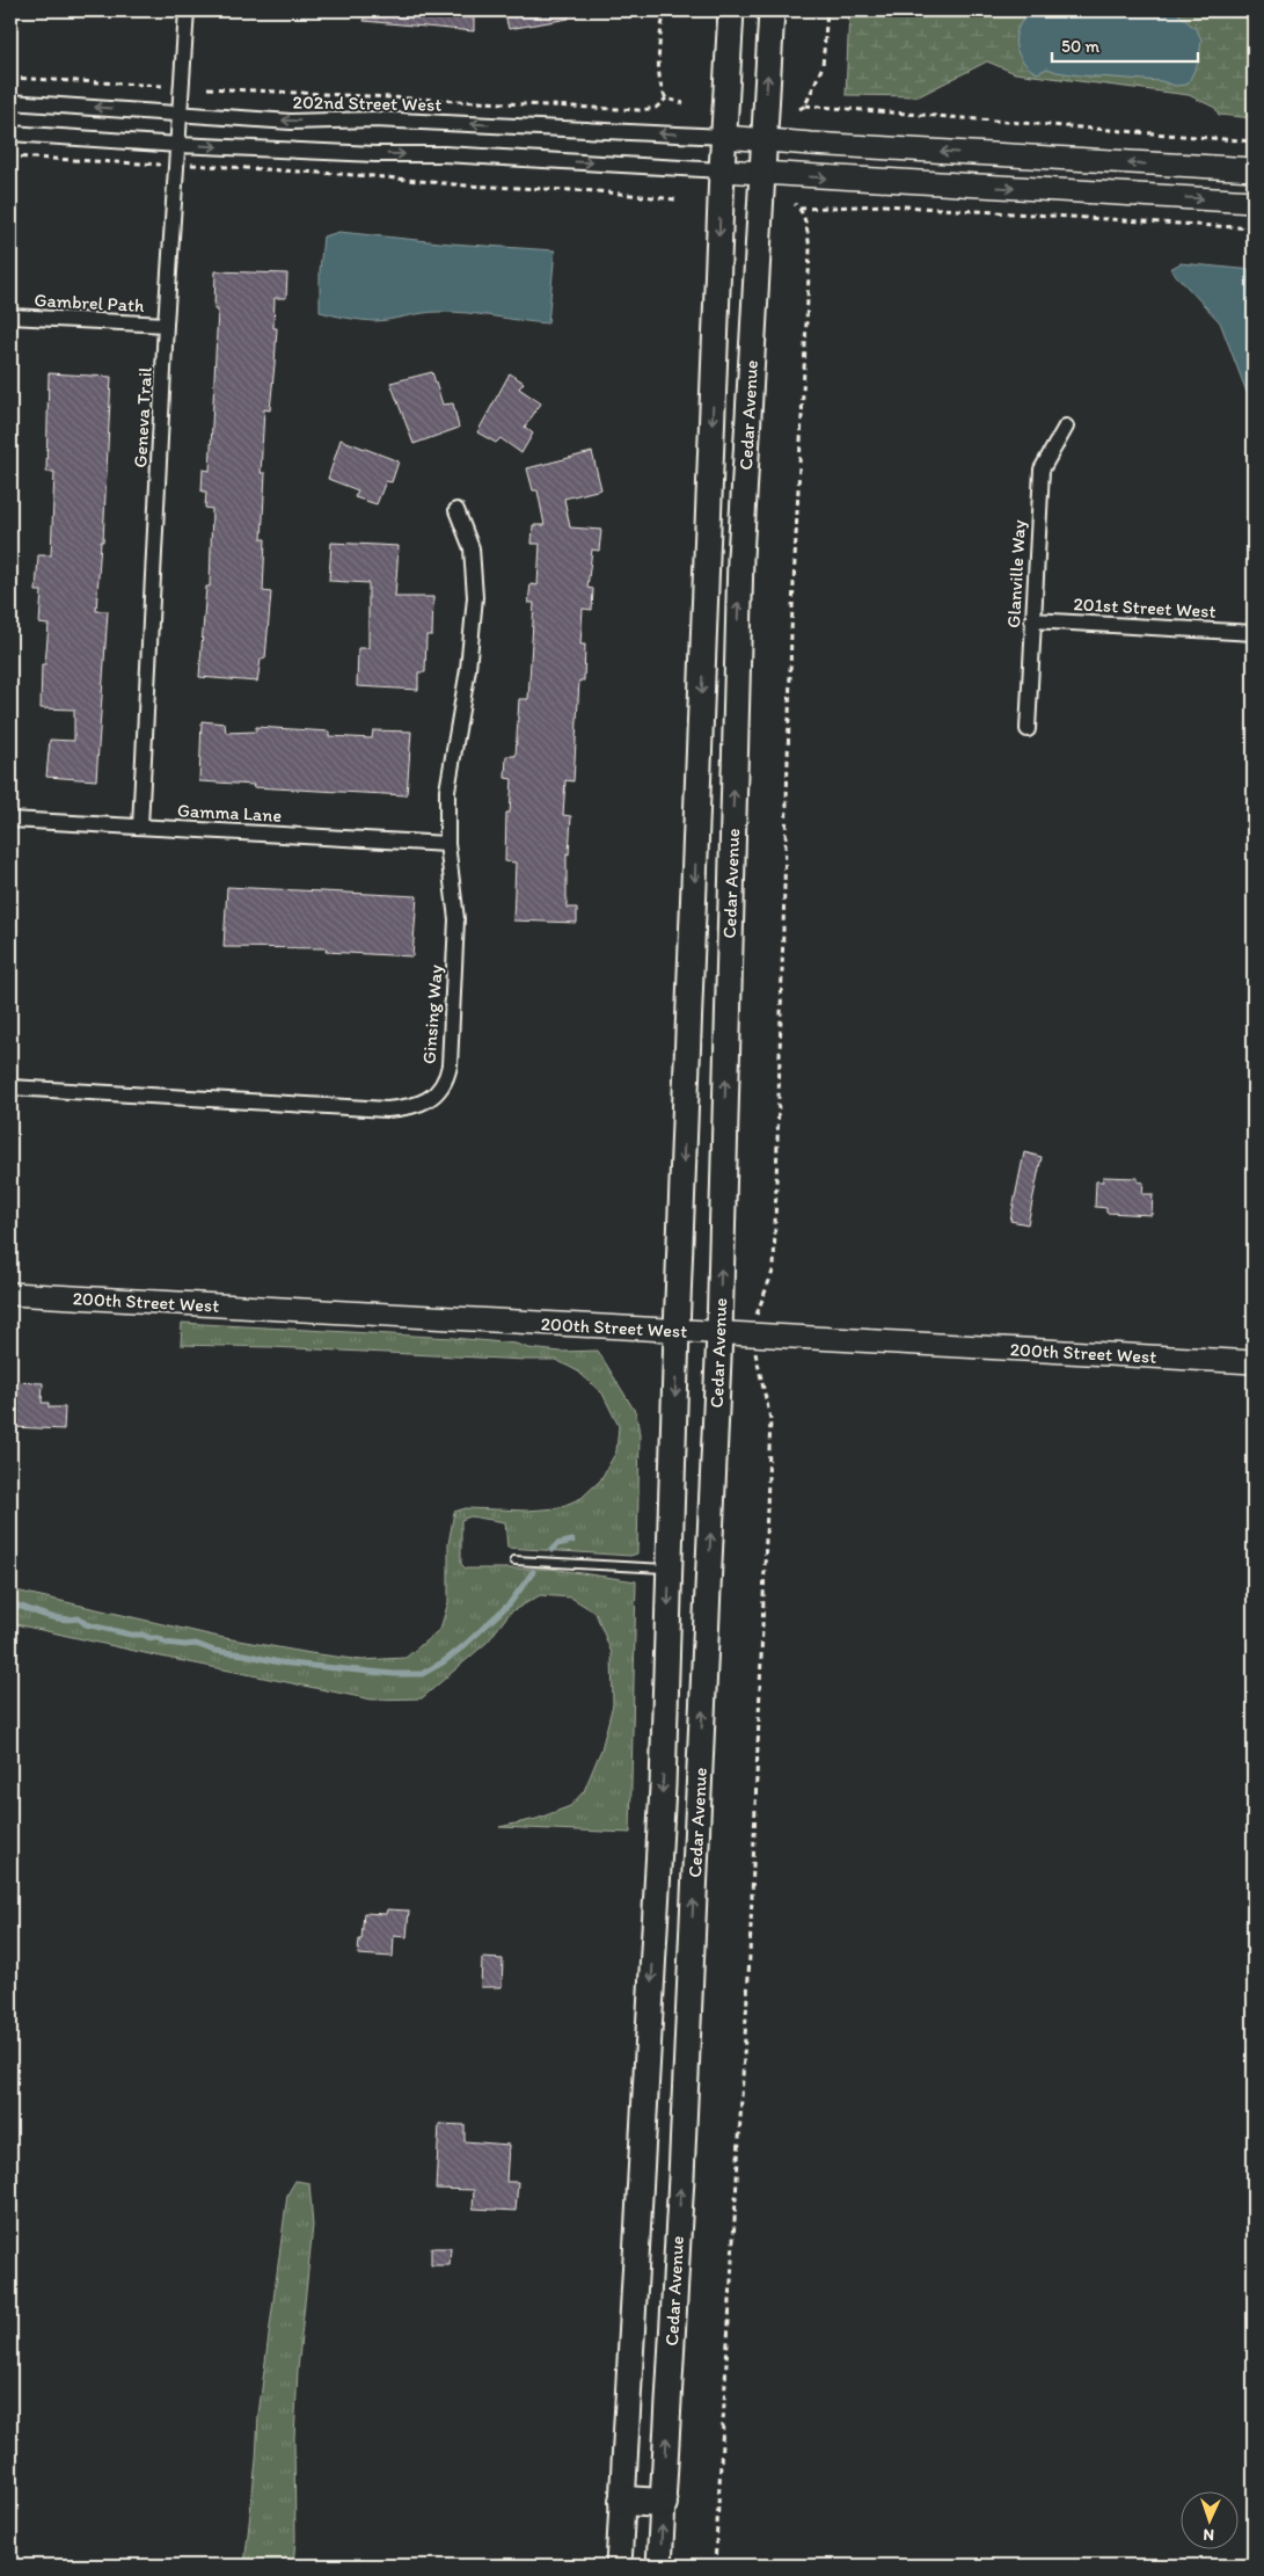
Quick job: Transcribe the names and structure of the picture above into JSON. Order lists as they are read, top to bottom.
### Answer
{
  "streets": {
    "main road": ["Cedar Avenue"],
    "street": [
      "202nd Street West",
      "Gambrel Path",
      "Geneva Trail",
      "Glanville Way",
      "201st Street West",
      "Gamma Lane",
      "Ginsing Way",
      "200th Street West"
    ]
  },
  "crossings": [
    ["202nd Street West", "Cedar Avenue"],
    ["202nd Street West", "Geneva Trail"],
    ["Gambrel Path", "Geneva Trail"],
    ["Cedar Avenue", "200th Street West"],
    ["Geneva Trail", "Gamma Lane"],
    ["Glanville Way", "201st Street West"],
    ["Gamma Lane", "Ginsing Way"]
  ],
  "scale_bar": "50 m",
  "north": "bottom"
}
